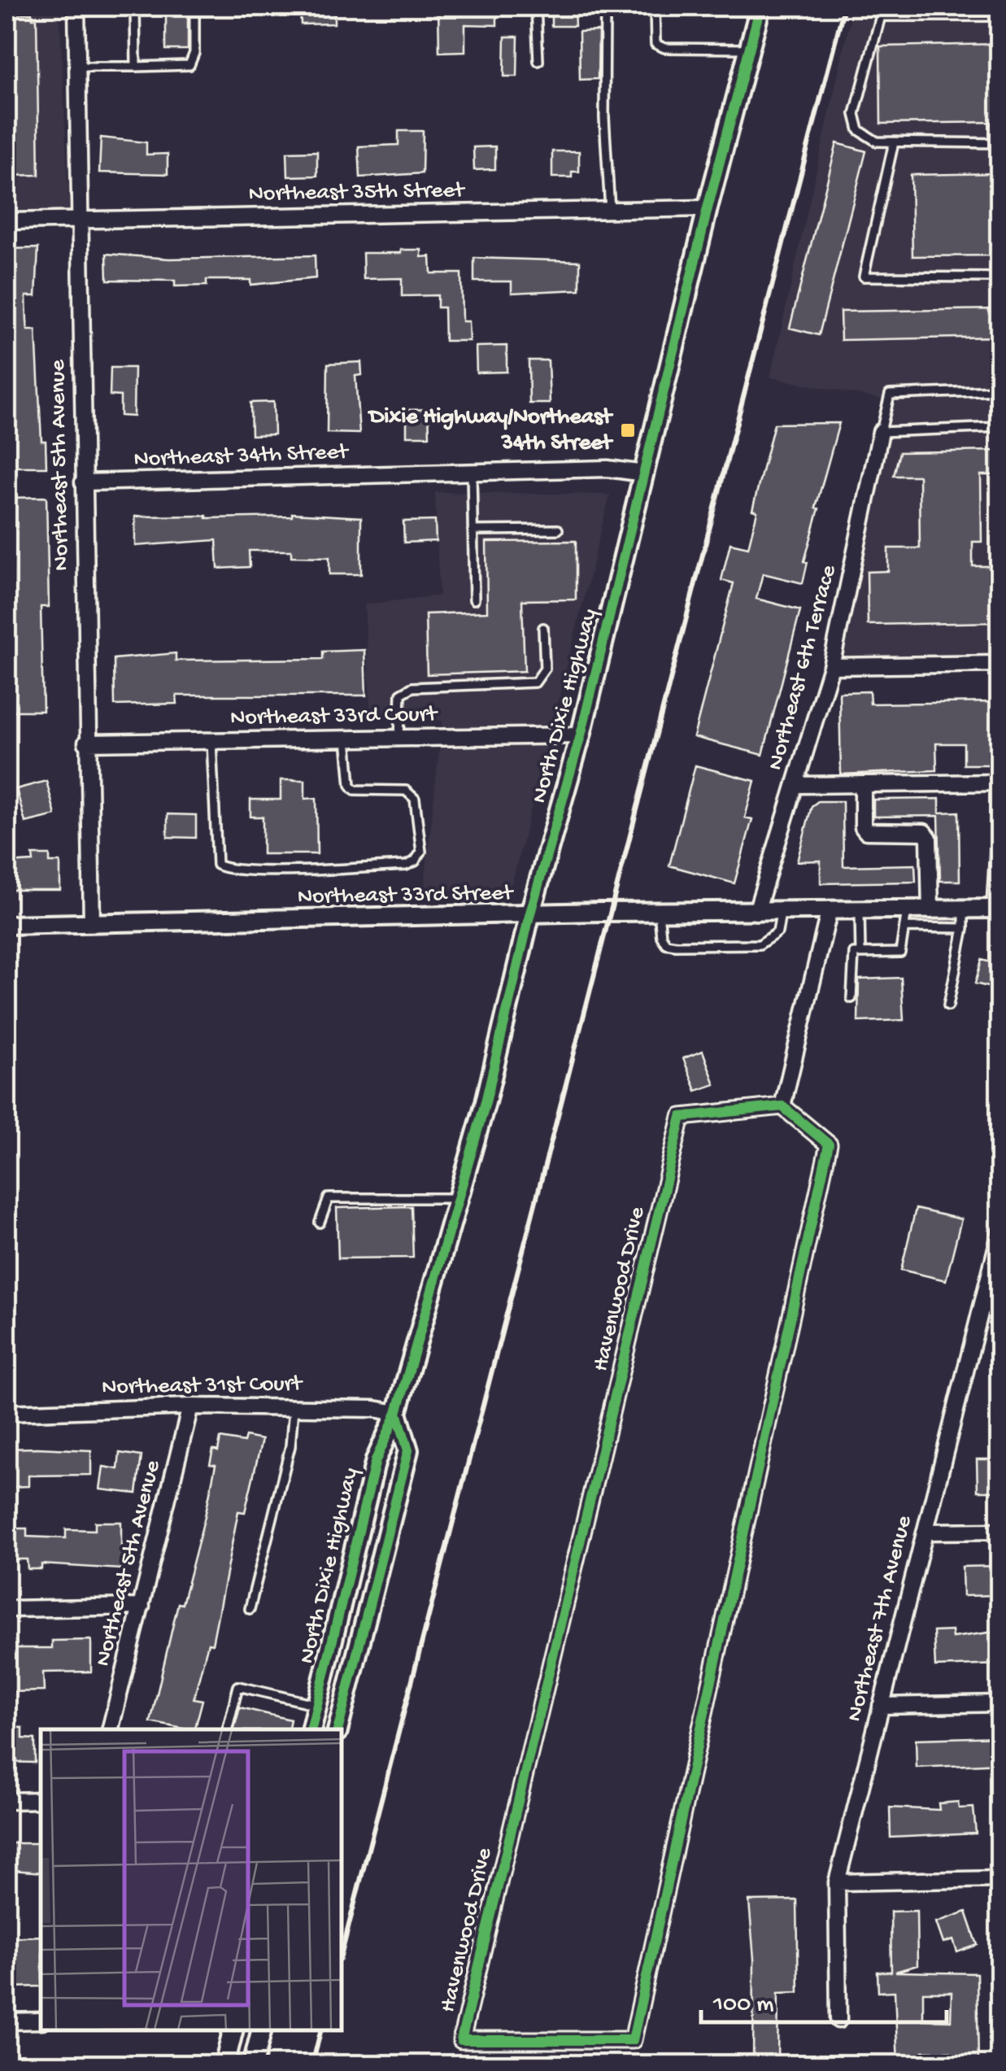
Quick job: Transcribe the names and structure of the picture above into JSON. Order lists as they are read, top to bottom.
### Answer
{
  "streets": {
    "main road": ["North Dixie Highway"],
    "street": [
      "Northeast 35th Street",
      "Northeast 34th Street",
      "Northeast 5th Avenue",
      "Northeast 6th Terrace",
      "Northeast 33rd Court",
      "Northeast 33rd Street",
      "Havenwood Drive",
      "Northeast 31st Court",
      "Northeast 7th Avenue"
    ]
  },
  "crossings": [
    ["Northeast 35th Street", "Northeast 5th Avenue"],
    ["Northeast 35th Street", "North Dixie Highway"],
    ["Northeast 34th Street", "Northeast 5th Avenue"],
    ["Northeast 34th Street", "North Dixie Highway"],
    ["Northeast 5th Avenue", "Northeast 33rd Court"],
    ["Northeast 5th Avenue", "Northeast 33rd Street"],
    ["Northeast 5th Avenue", "Northeast 31st Court"],
    ["Northeast 6th Terrace", "Northeast 33rd Street"],
    ["North Dixie Highway", "Northeast 33rd Court"],
    ["North Dixie Highway", "Northeast 33rd Street"],
    ["North Dixie Highway", "Northeast 31st Court"]
  ],
  "places": {
    "transit": ["Dixie Highway/Northeast 34th Street"]
  },
  "scale_bar": "100 m"
}
